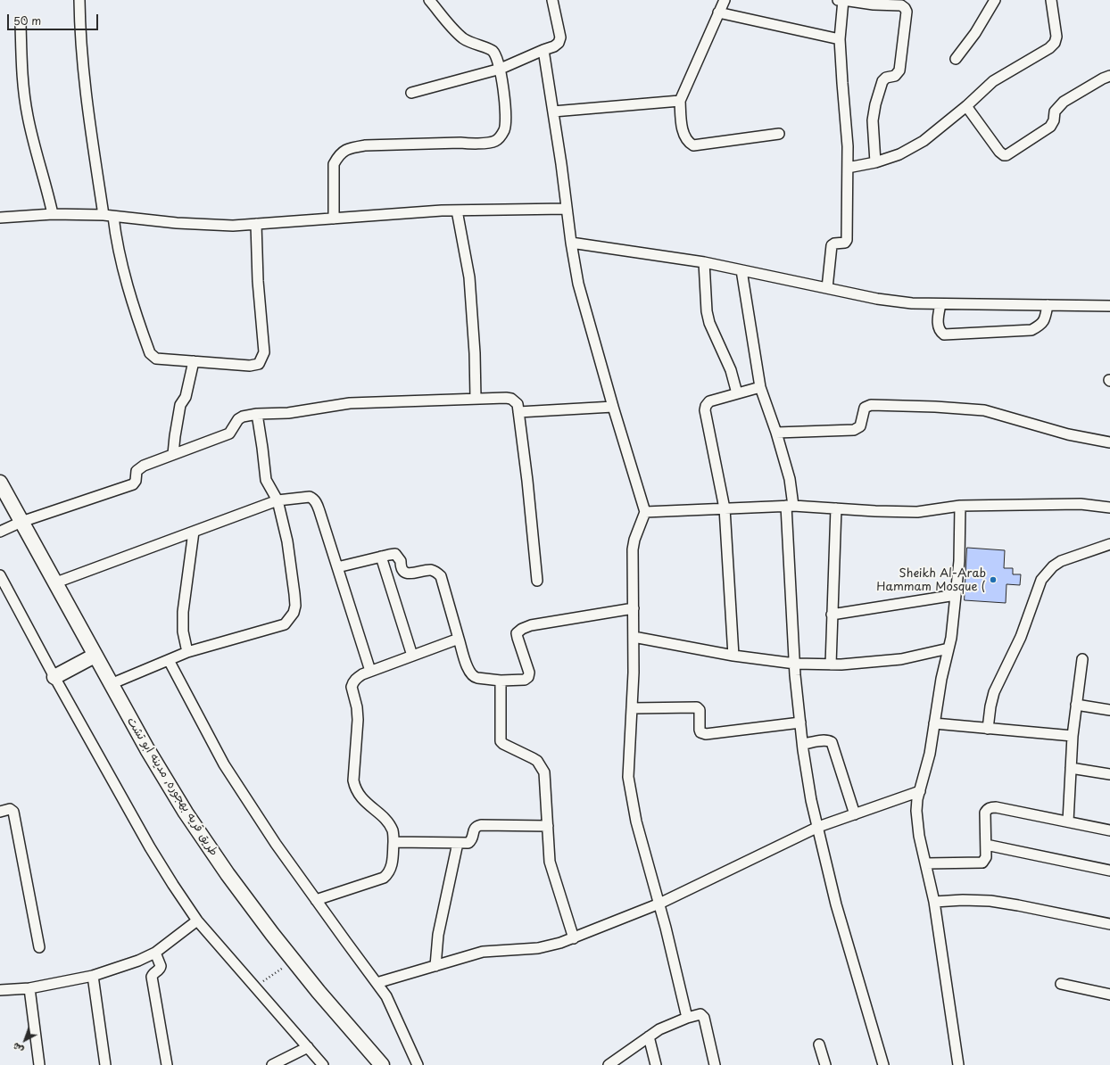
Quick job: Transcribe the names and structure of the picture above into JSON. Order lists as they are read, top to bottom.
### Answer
{
  "streets": {
    "street": ["طريق قريه بهجوره, مدينه ابو تشت"]
  },
  "places": ["Sheikh Al-Arab Hammam Mosque ("],
  "scale_bar": "50 m",
  "north": "bottom left"
}
